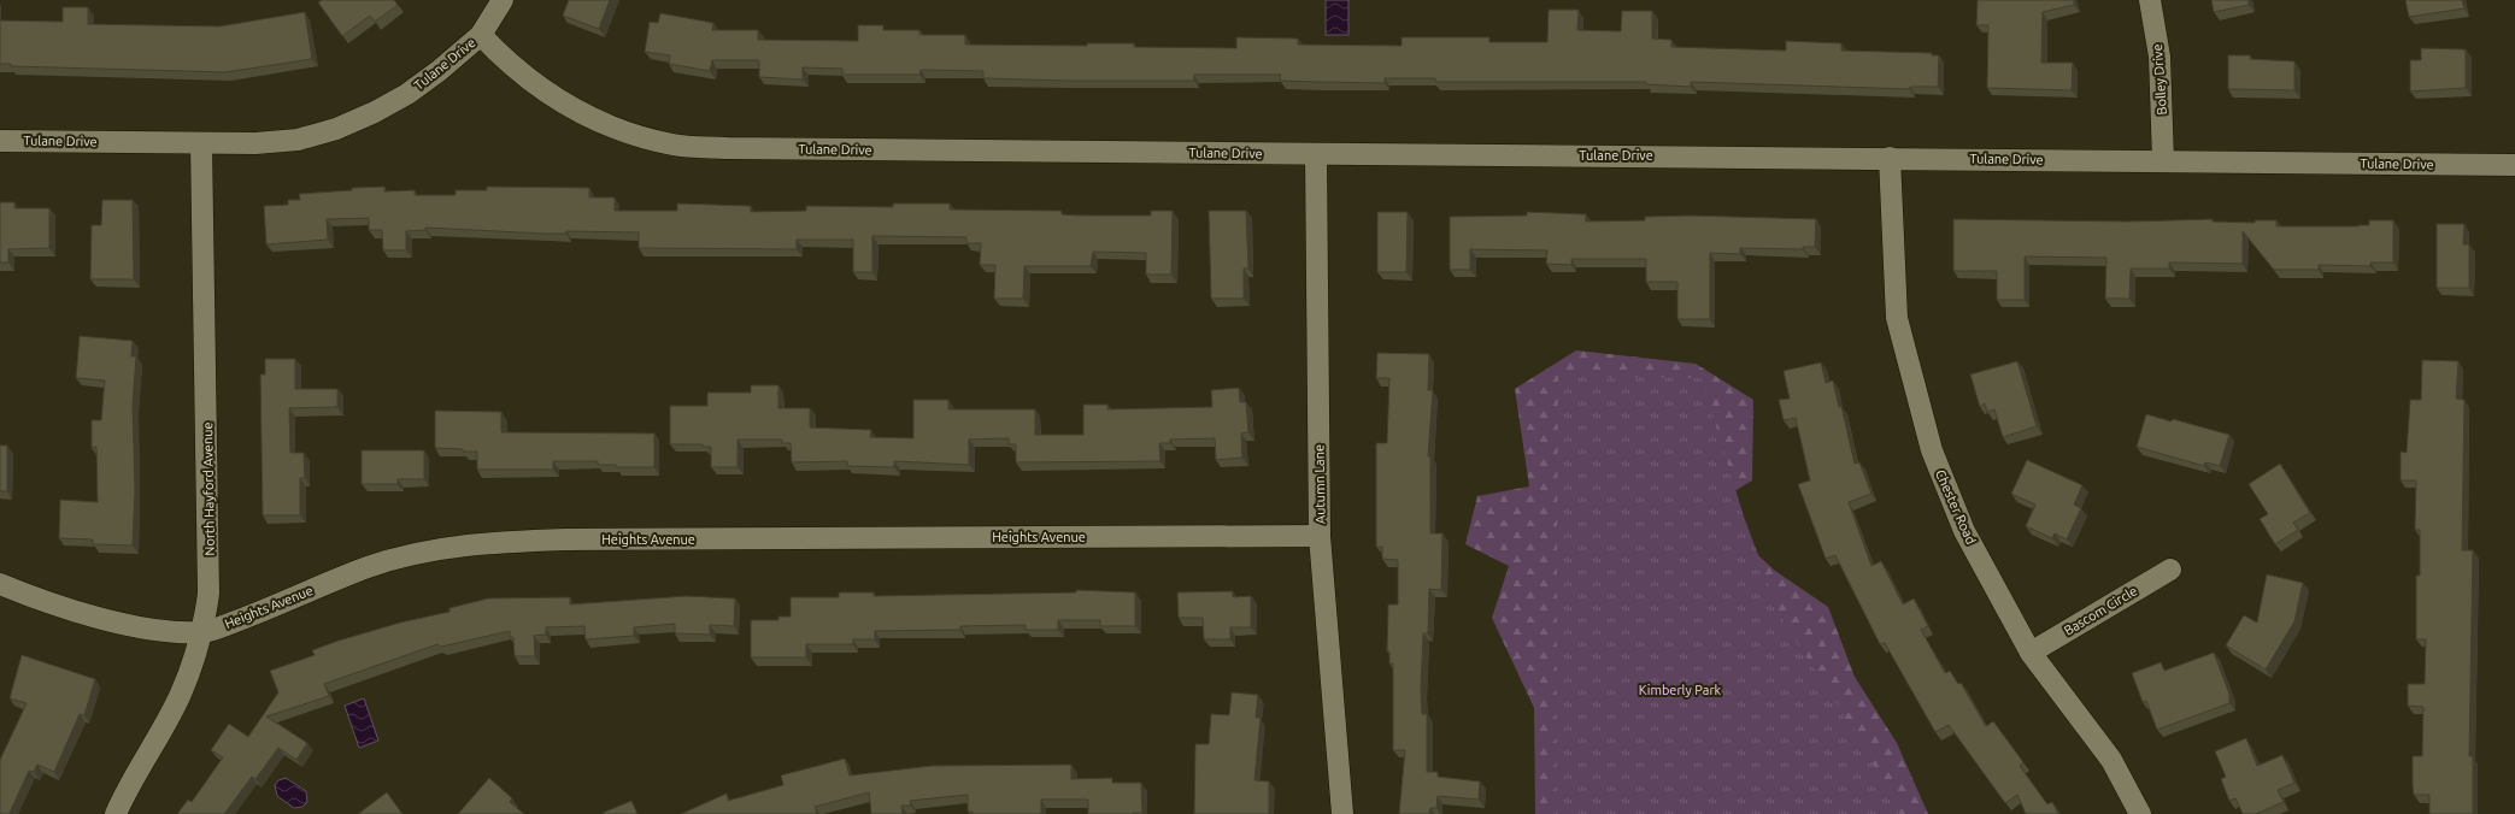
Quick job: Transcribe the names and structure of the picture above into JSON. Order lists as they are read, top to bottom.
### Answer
{
  "streets": {
    "street": [
      "Tulane Drive",
      "Bolley Drive",
      "Autumn Lane",
      "North Hayford Avenue",
      "Chester Road",
      "Heights Avenue",
      "Bascom Circle"
    ]
  },
  "crossings": [
    ["Tulane Drive", "Bolley Drive"],
    ["Tulane Drive", "Autumn Lane"],
    ["Tulane Drive", "North Hayford Avenue"],
    ["Tulane Drive", "Chester Road"],
    ["Autumn Lane", "Heights Avenue"],
    ["North Hayford Avenue", "Heights Avenue"],
    ["Chester Road", "Bascom Circle"]
  ],
  "parks": ["Kimberly Park"]
}
